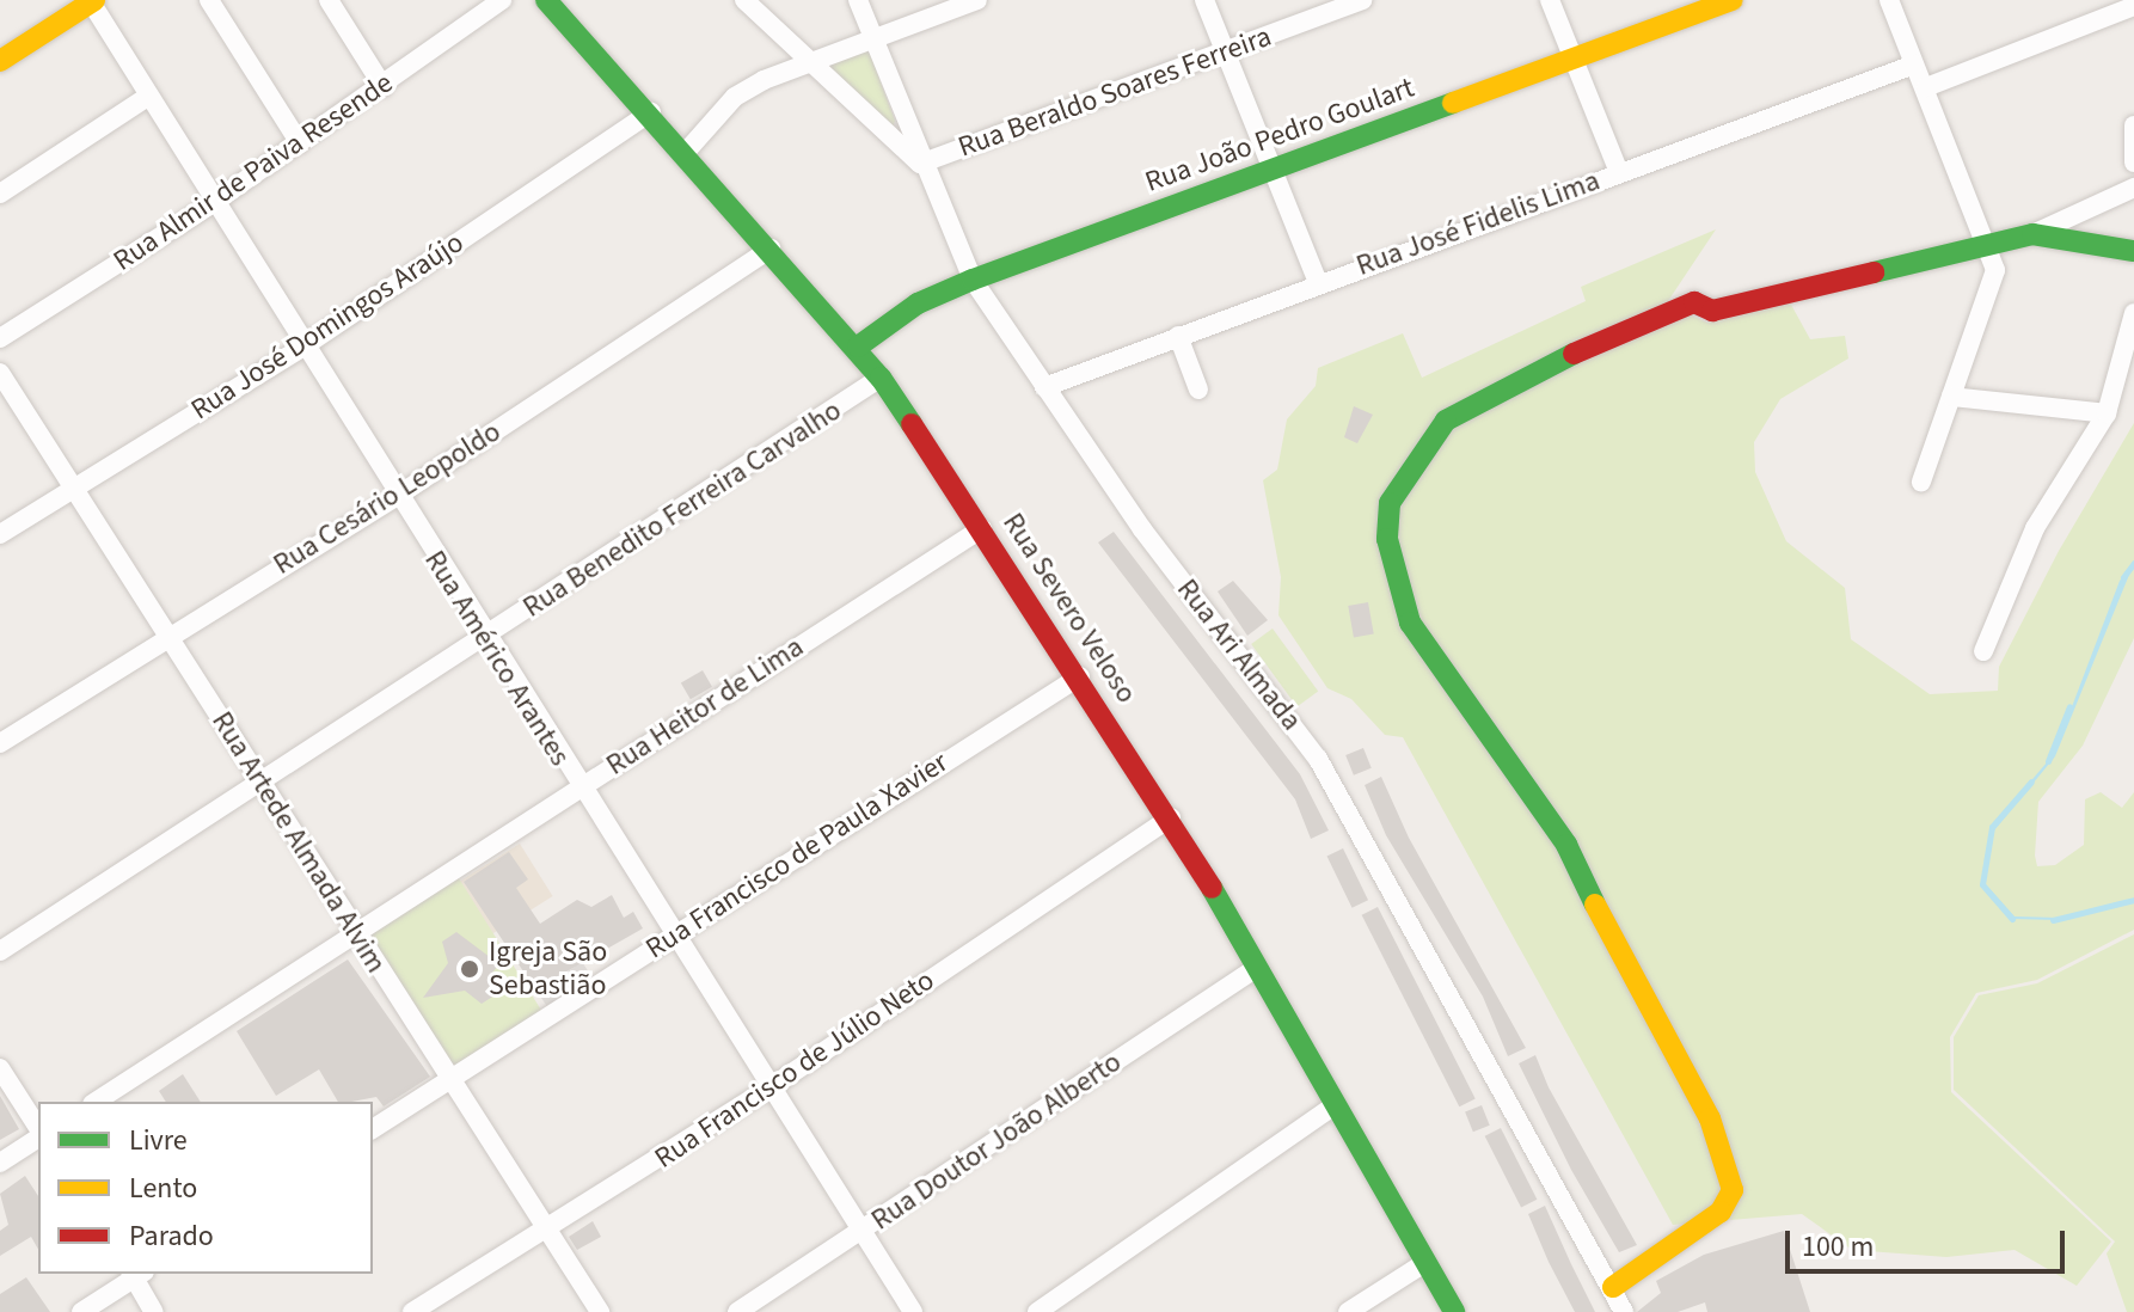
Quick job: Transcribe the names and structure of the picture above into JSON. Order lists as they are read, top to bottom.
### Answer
{
  "streets": {
    "street": [
      "Rua Beraldo Soares Ferreira",
      "Rua João Pedro Goulart",
      "Rua Almir de Paiva Resende",
      "Rua José Fidelis Lima",
      "Rua José Domingos Araújo",
      "Rua Cesário Leopoldo",
      "Rua Benedito Ferreira Carvalho",
      "Rua Severo Veloso",
      "Rua Ari Almada",
      "Rua Américo Arantes",
      "Rua Heitor de Lima",
      "Rua Artede Almada Alvim",
      "Rua Francisco de Paula Xavier",
      "Rua Francisco de Júlio Neto",
      "Rua Doutor João Alberto"
    ]
  },
  "crossings": [
    ["Rua Beraldo Soares Ferreira", "Rua Ari Almada"],
    ["Rua João Pedro Goulart", "Rua Severo Veloso"],
    ["Rua João Pedro Goulart", "Rua Ari Almada"],
    ["Rua Almir de Paiva Resende", "Rua Américo Arantes"],
    ["Rua José Fidelis Lima", "Rua Ari Almada"],
    ["Rua José Domingos Araújo", "Rua Severo Veloso"],
    ["Rua José Domingos Araújo", "Rua Américo Arantes"],
    ["Rua José Domingos Araújo", "Rua Artede Almada Alvim"],
    ["Rua Cesário Leopoldo", "Rua Severo Veloso"],
    ["Rua Cesário Leopoldo", "Rua Américo Arantes"],
    ["Rua Cesário Leopoldo", "Rua Artede Almada Alvim"],
    ["Rua Benedito Ferreira Carvalho", "Rua Severo Veloso"],
    ["Rua Benedito Ferreira Carvalho", "Rua Américo Arantes"],
    ["Rua Benedito Ferreira Carvalho", "Rua Artede Almada Alvim"],
    ["Rua Severo Veloso", "Rua Heitor de Lima"],
    ["Rua Severo Veloso", "Rua Francisco de Paula Xavier"],
    ["Rua Severo Veloso", "Rua Francisco de Júlio Neto"],
    ["Rua Severo Veloso", "Rua Doutor João Alberto"],
    ["Rua Américo Arantes", "Rua Heitor de Lima"],
    ["Rua Américo Arantes", "Rua Francisco de Paula Xavier"],
    ["Rua Américo Arantes", "Rua Francisco de Júlio Neto"],
    ["Rua Américo Arantes", "Rua Doutor João Alberto"],
    ["Rua Heitor de Lima", "Rua Artede Almada Alvim"],
    ["Rua Artede Almada Alvim", "Rua Francisco de Paula Xavier"],
    ["Rua Artede Almada Alvim", "Rua Francisco de Júlio Neto"]
  ],
  "places": ["Igreja São Sebastião"],
  "legend": ["Livre", "Lento", "Parado"],
  "scale_bar": "100 m"
}
